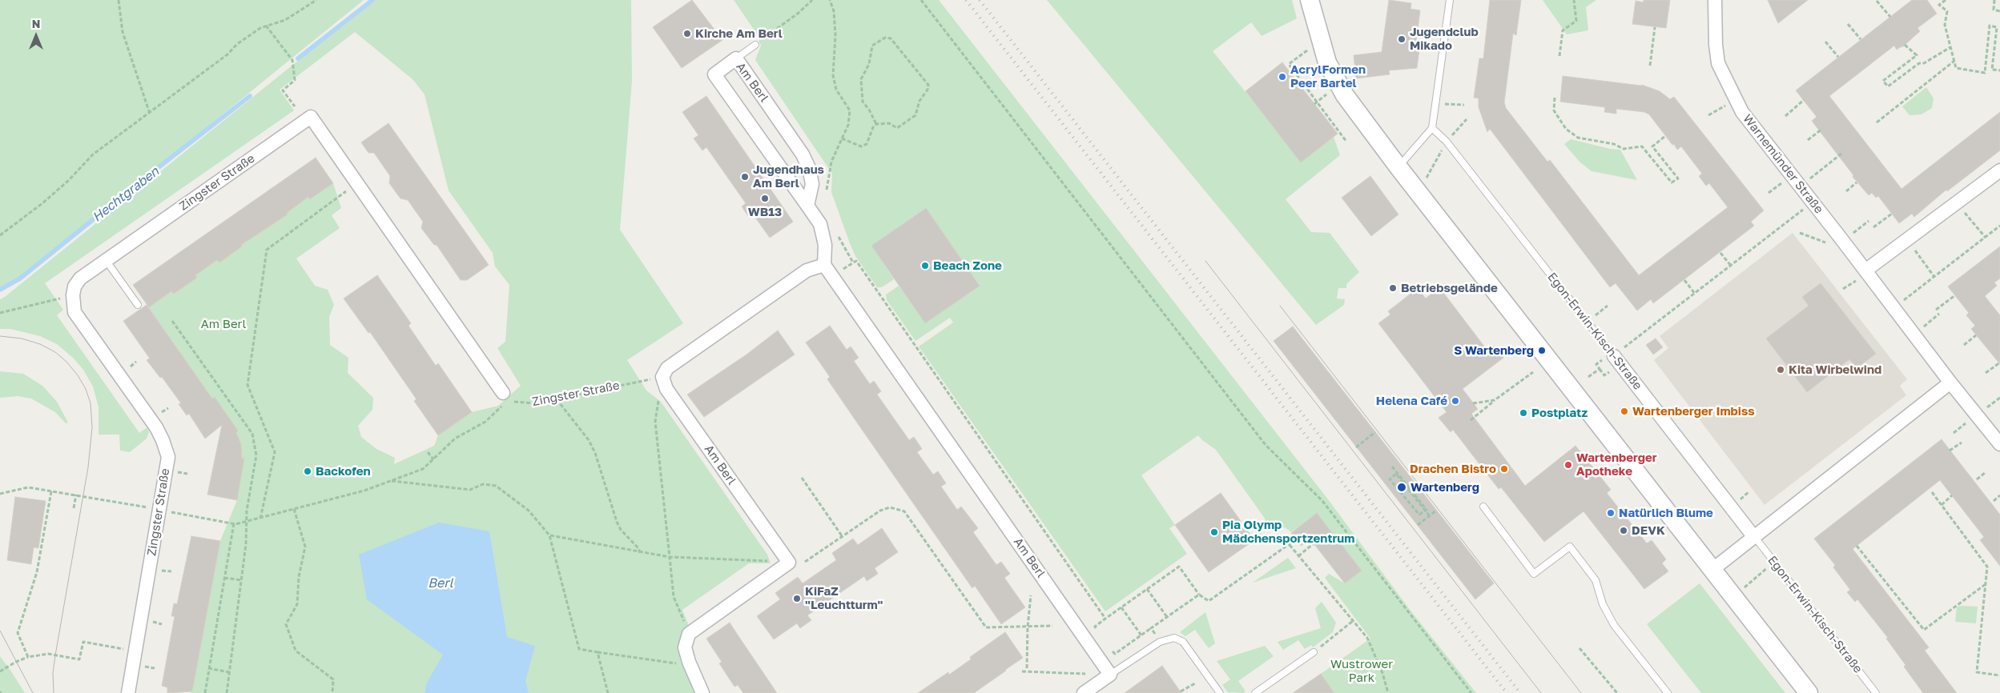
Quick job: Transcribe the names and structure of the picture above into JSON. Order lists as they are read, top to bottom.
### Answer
{
  "streets": {
    "street": [
      "Am Berl",
      "Warnemünder Straße",
      "Zingster Straße",
      "Egon-Erwin-Kisch-Straße"
    ]
  },
  "crossings": [
    ["Am Berl", "Zingster Straße"]
  ],
  "water": ["Hechtgraben", "Berl"],
  "parks": ["Am Berl", "Wustrower Park"],
  "places": [
    "Kirche Am Berl",
    "Jugendclub Mikado",
    "AcrylFormen Peer Bartel",
    "Jugendhaus Am Berl",
    "WB13",
    "Beach Zone",
    "Betriebsgelände",
    "S Wartenberg",
    "Kita Wirbelwind",
    "Helena Café",
    "Wartenberger Imbiss",
    "Postplatz",
    "Wartenberger Apotheke",
    "Drachen Bistro",
    "Backofen",
    "Wartenberg",
    "Natürlich Blume",
    "DEVK",
    "Pia Olymp Mädchensportzentrum",
    "KiFaZ \"Leuchtturm\""
  ],
  "north": "top"
}
